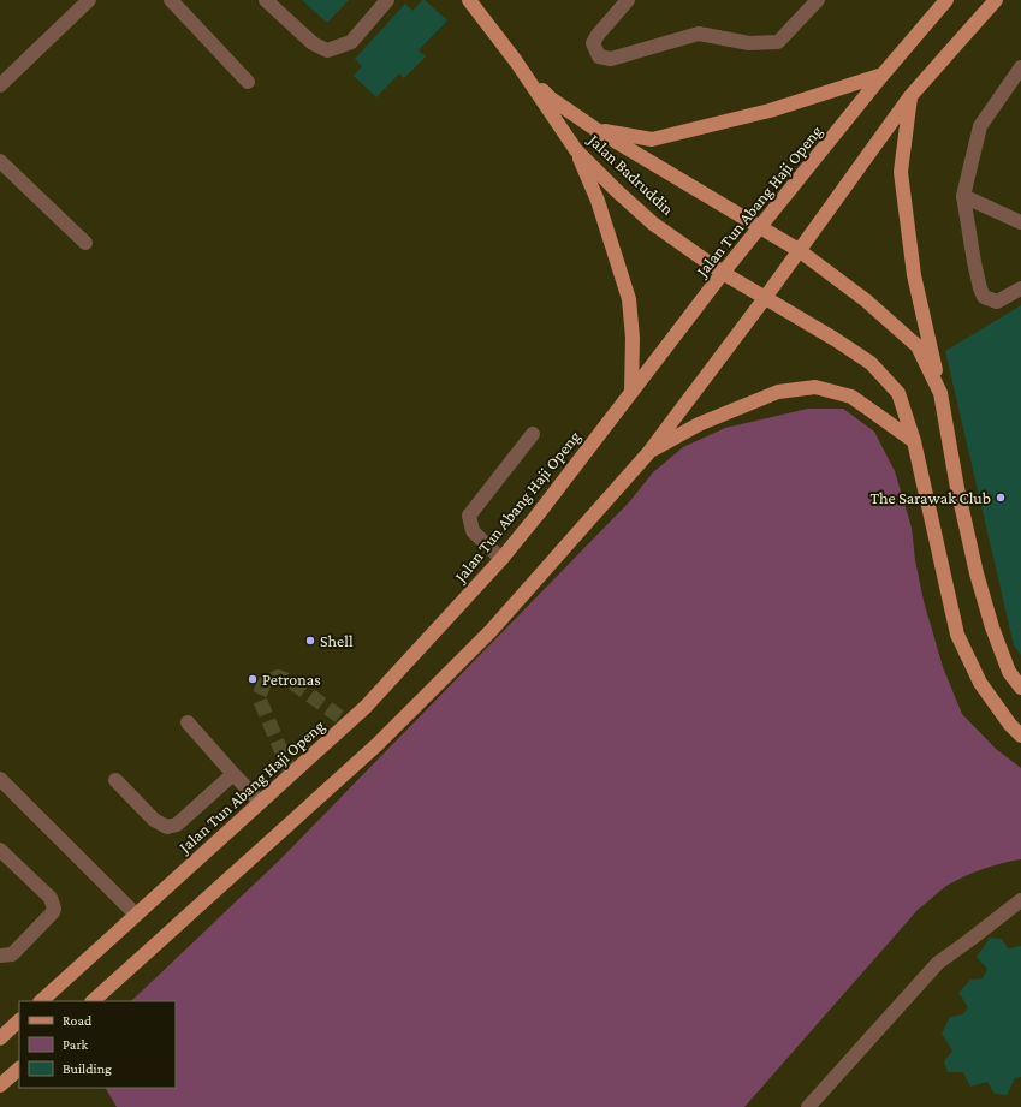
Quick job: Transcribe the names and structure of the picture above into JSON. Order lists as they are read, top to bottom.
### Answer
{
  "streets": {
    "main road": ["Jalan Badruddin", "Jalan Tun Abang Haji Openg"]
  },
  "crossings": [
    ["Jalan Badruddin", "Jalan Tun Abang Haji Openg"]
  ],
  "places": ["The Sarawak Club", "Shell", "Petronas"],
  "legend": ["Road", "Park", "Building"]
}
